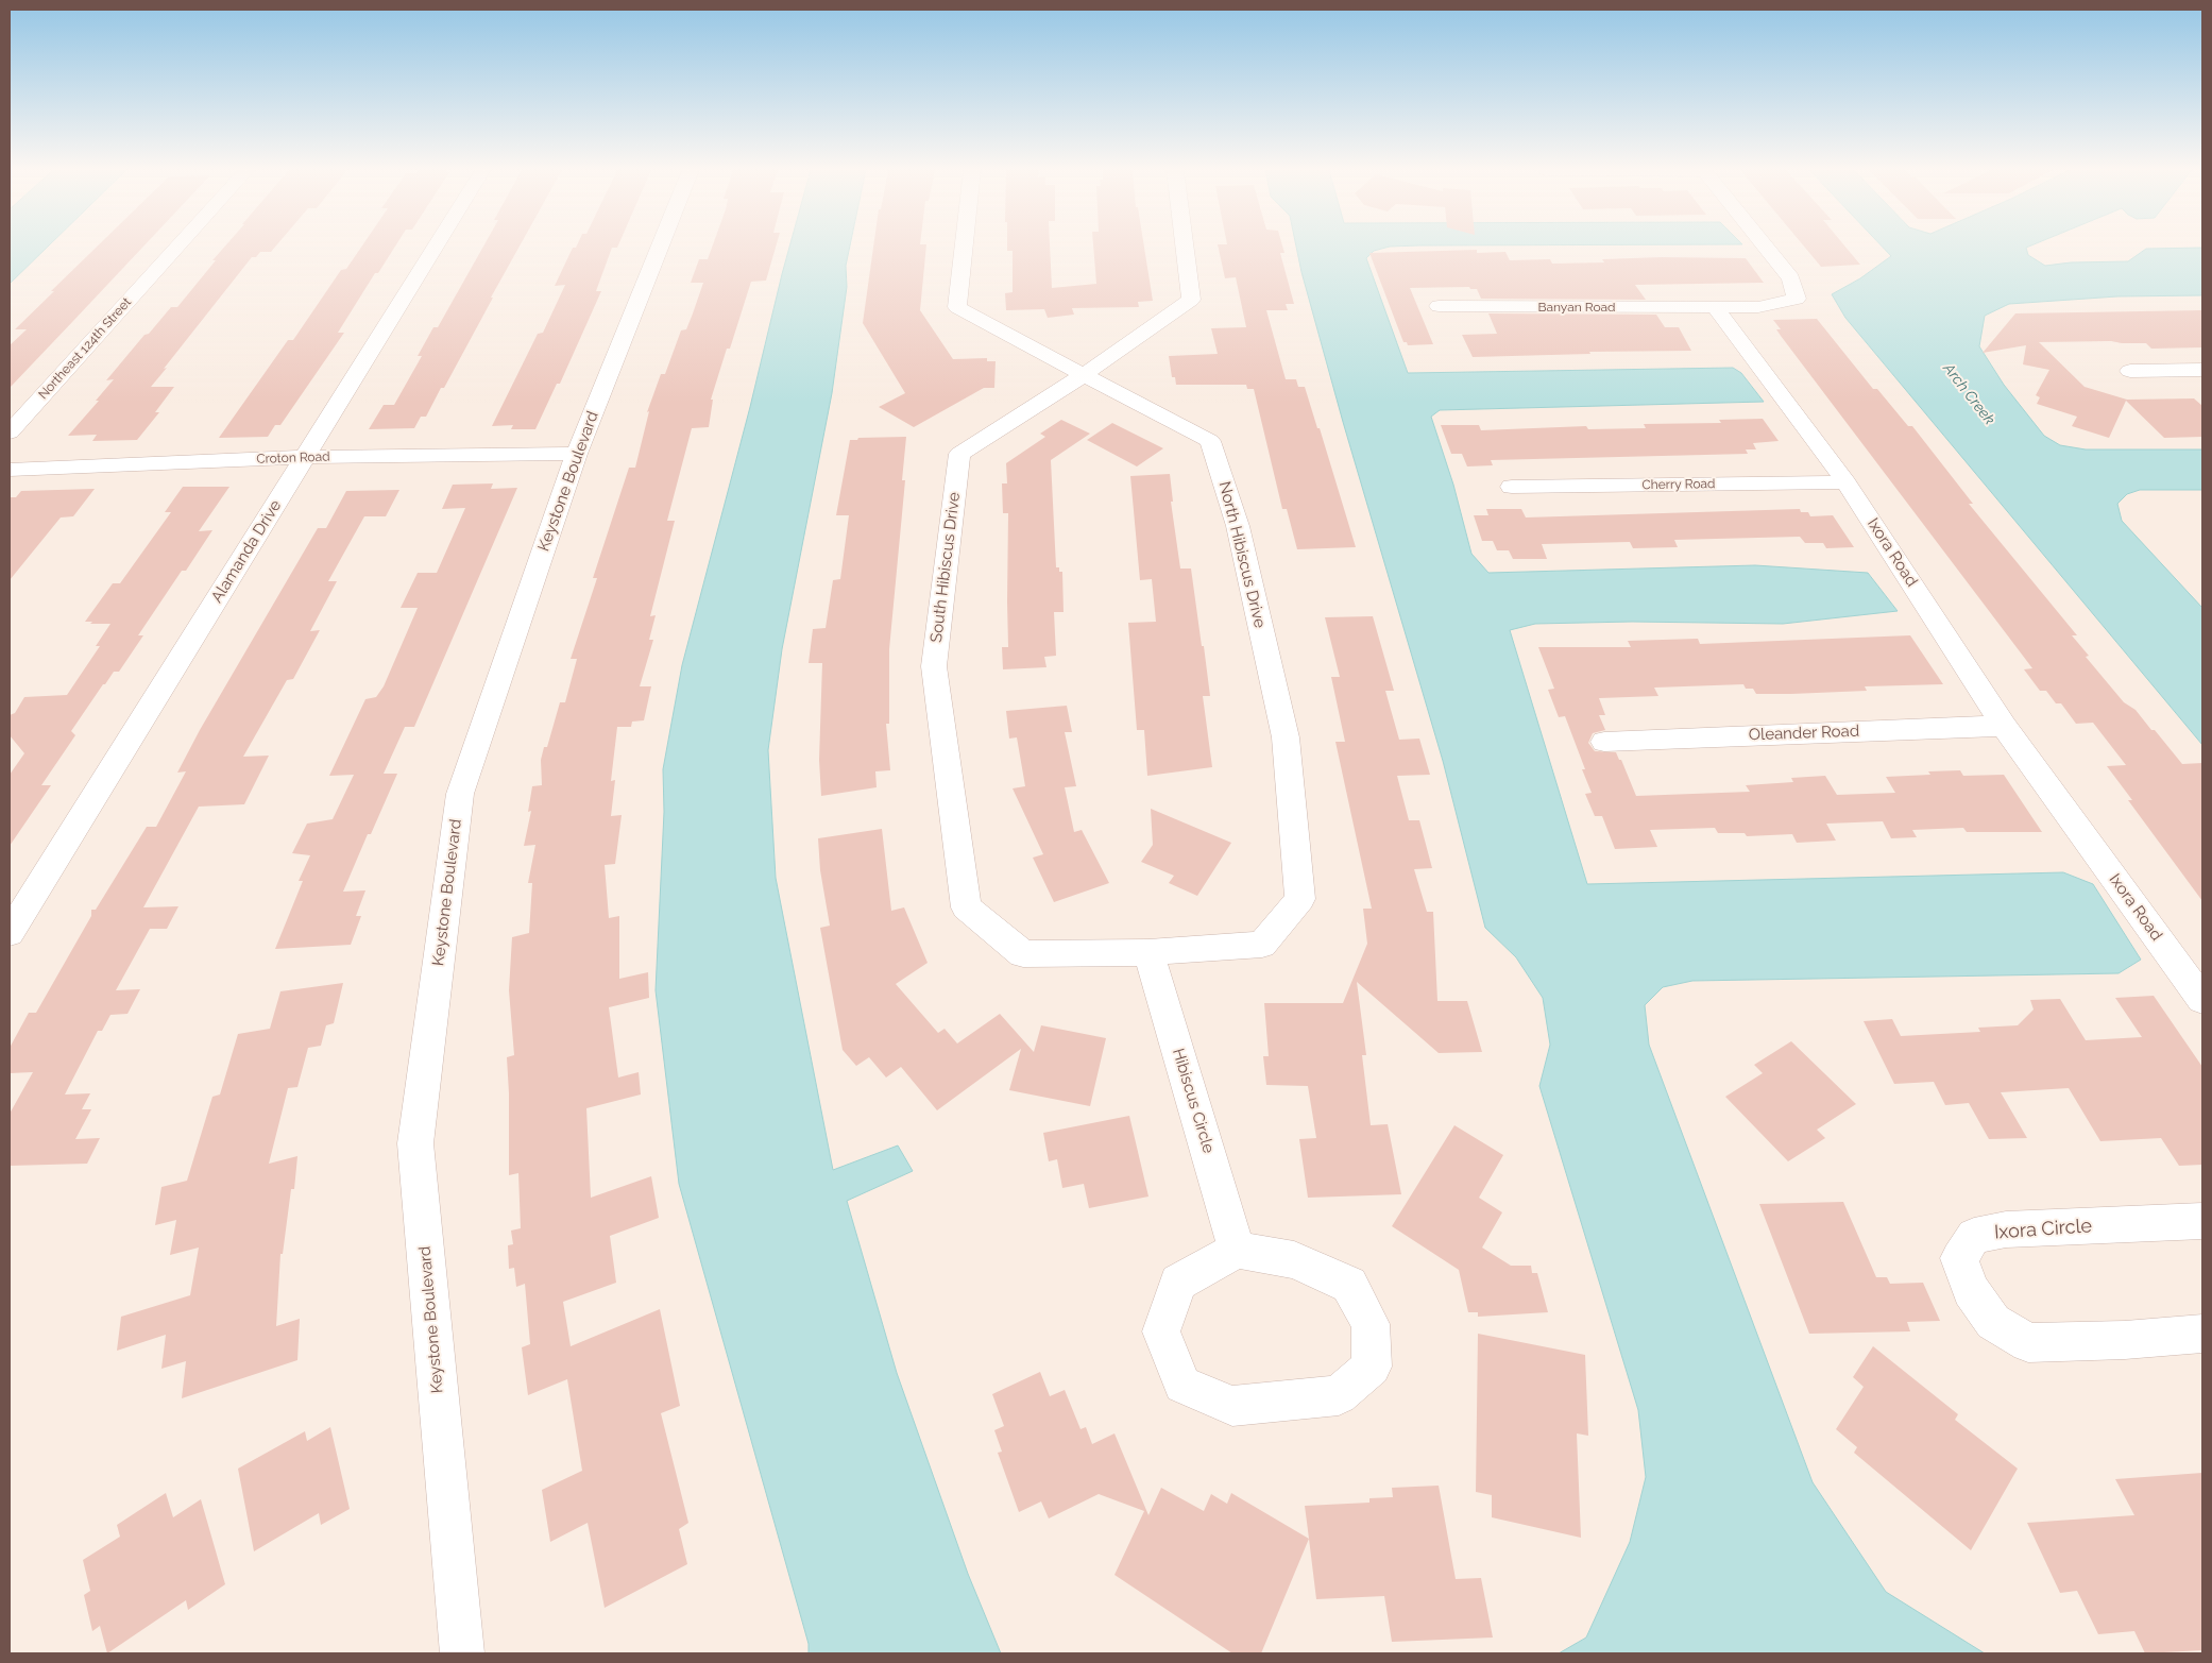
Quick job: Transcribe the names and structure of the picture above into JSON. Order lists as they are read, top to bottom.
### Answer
{
  "streets": {
    "street": [
      "Banyan Road",
      "Northeast 124th Street",
      "Croton Road",
      "Keystone Boulevard",
      "Cherry Road",
      "Alamanda Drive",
      "Ixora Road",
      "North Hibiscus Drive",
      "South Hibiscus Drive",
      "Oleander Road",
      "Hibiscus Circle",
      "Ixora Circle"
    ]
  },
  "crossings": [
    ["Banyan Road", "Ixora Road"],
    ["Croton Road", "Keystone Boulevard"],
    ["Croton Road", "Alamanda Drive"],
    ["Cherry Road", "Ixora Road"],
    ["Ixora Road", "Oleander Road"],
    ["North Hibiscus Drive", "South Hibiscus Drive"],
    ["North Hibiscus Drive", "Hibiscus Circle"],
    ["South Hibiscus Drive", "Hibiscus Circle"]
  ],
  "water": ["Arch Creek"]
}
